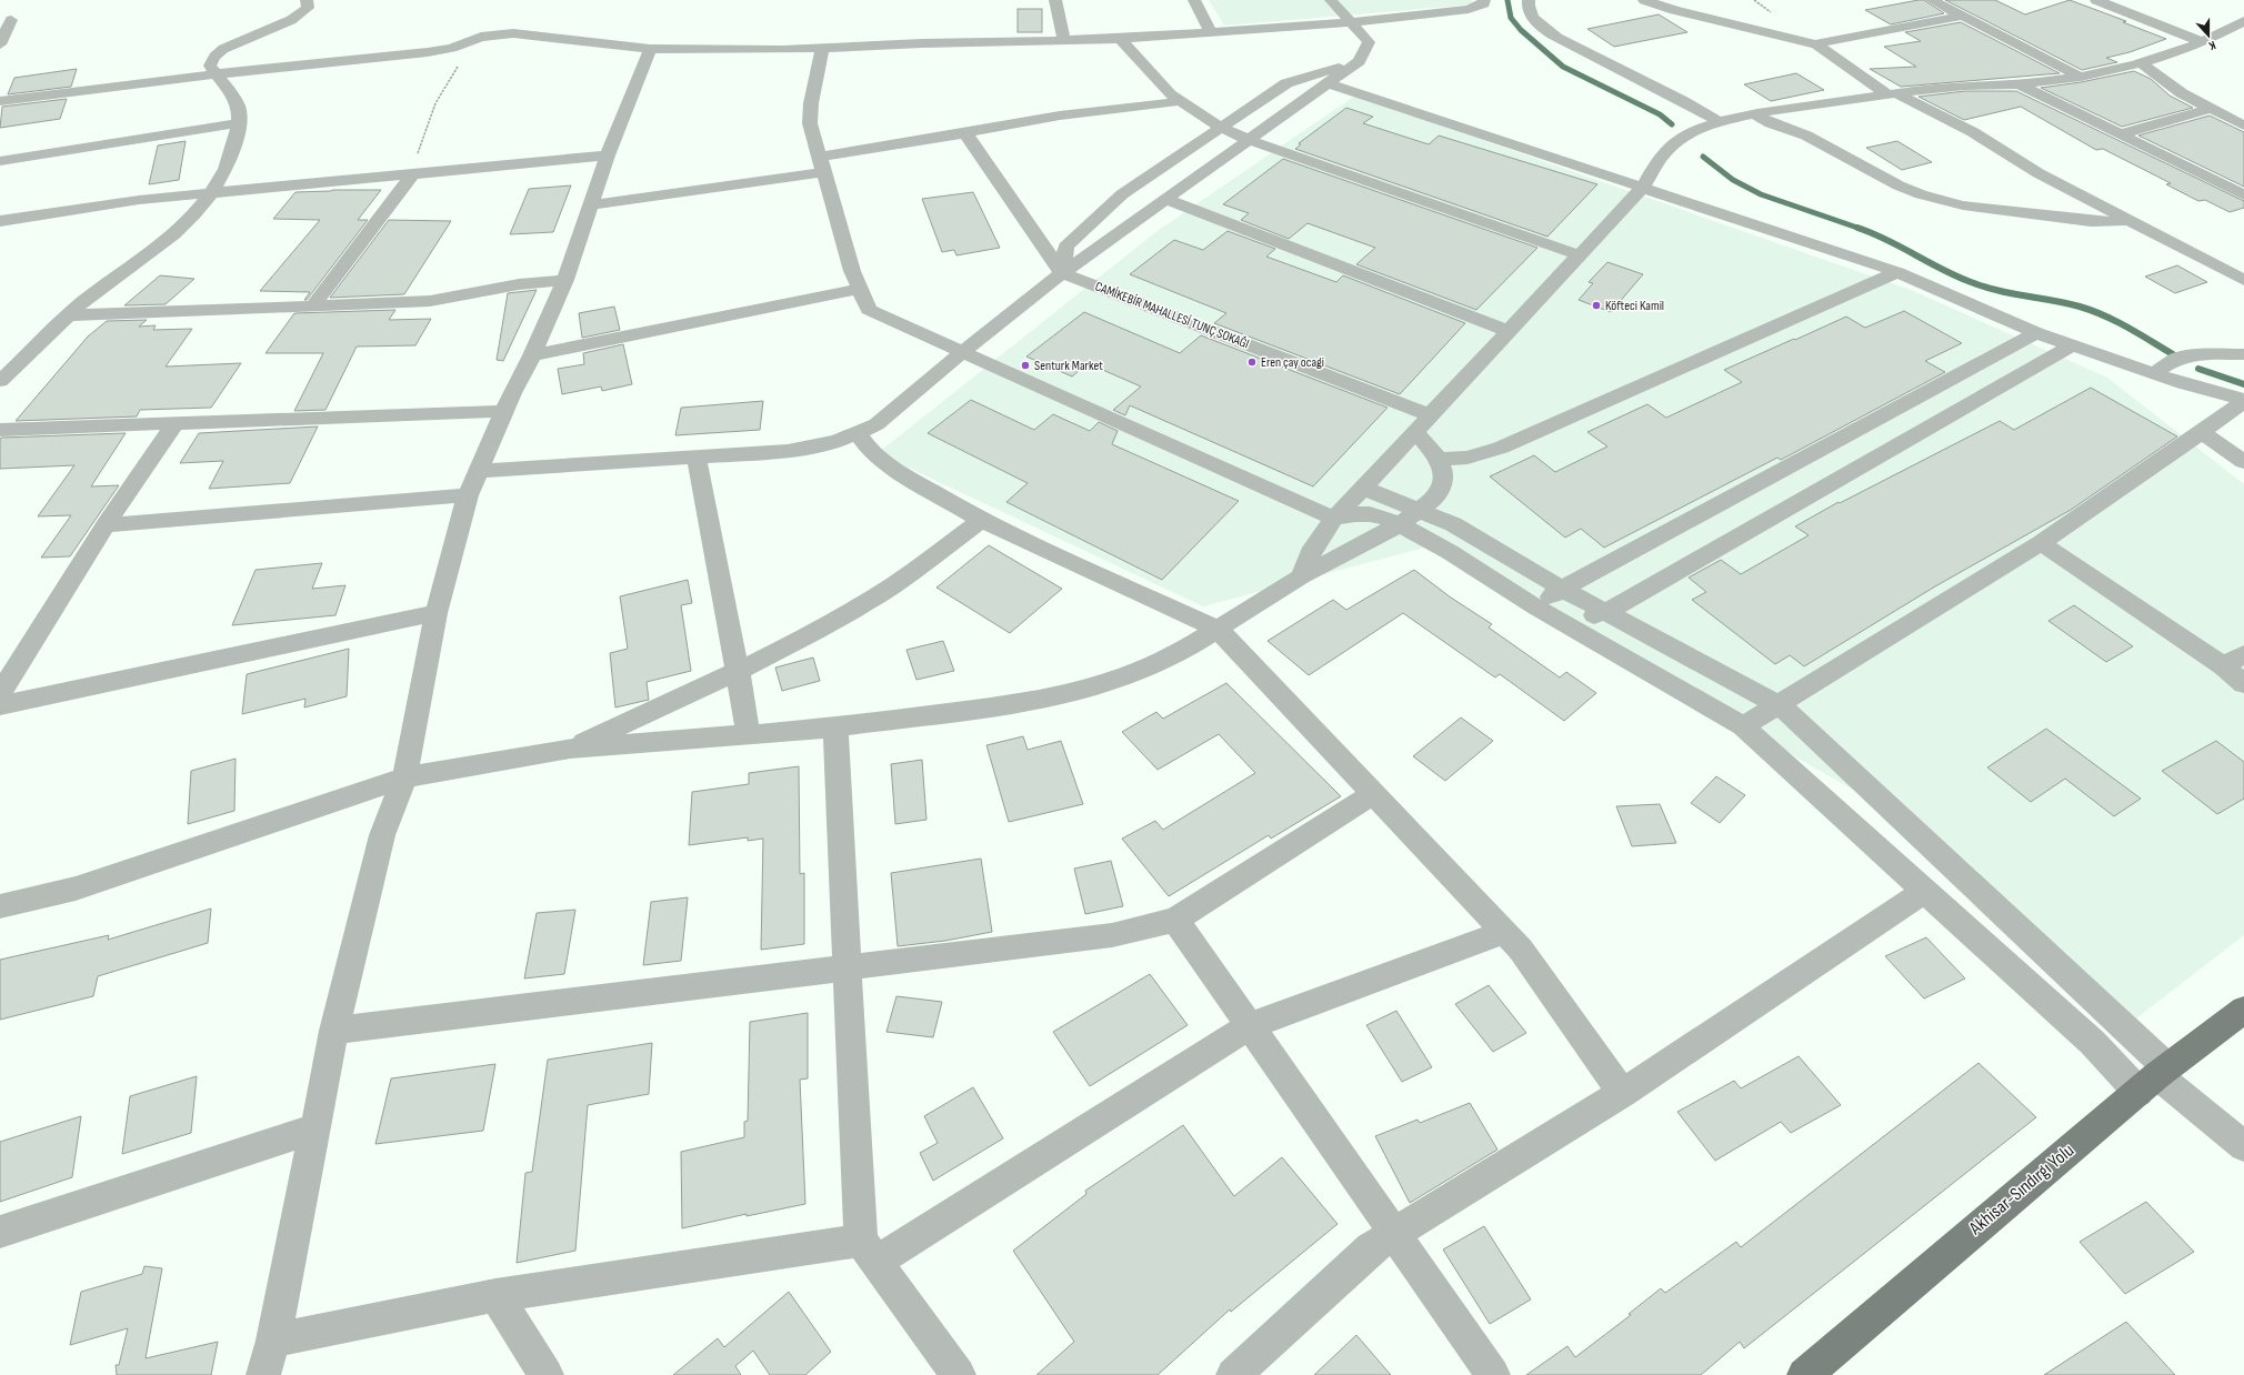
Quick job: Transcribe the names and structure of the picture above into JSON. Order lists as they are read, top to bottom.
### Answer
{
  "streets": {
    "main road": ["Akhisar-Sındırgı Yolu"],
    "street": ["CAMİKEBİR MAHALLESİ TUNÇ SOKAĞI"]
  },
  "places": ["Köfteci Kamil", "Eren çay ocagi", "Senturk Market"],
  "north": "bottom"
}
